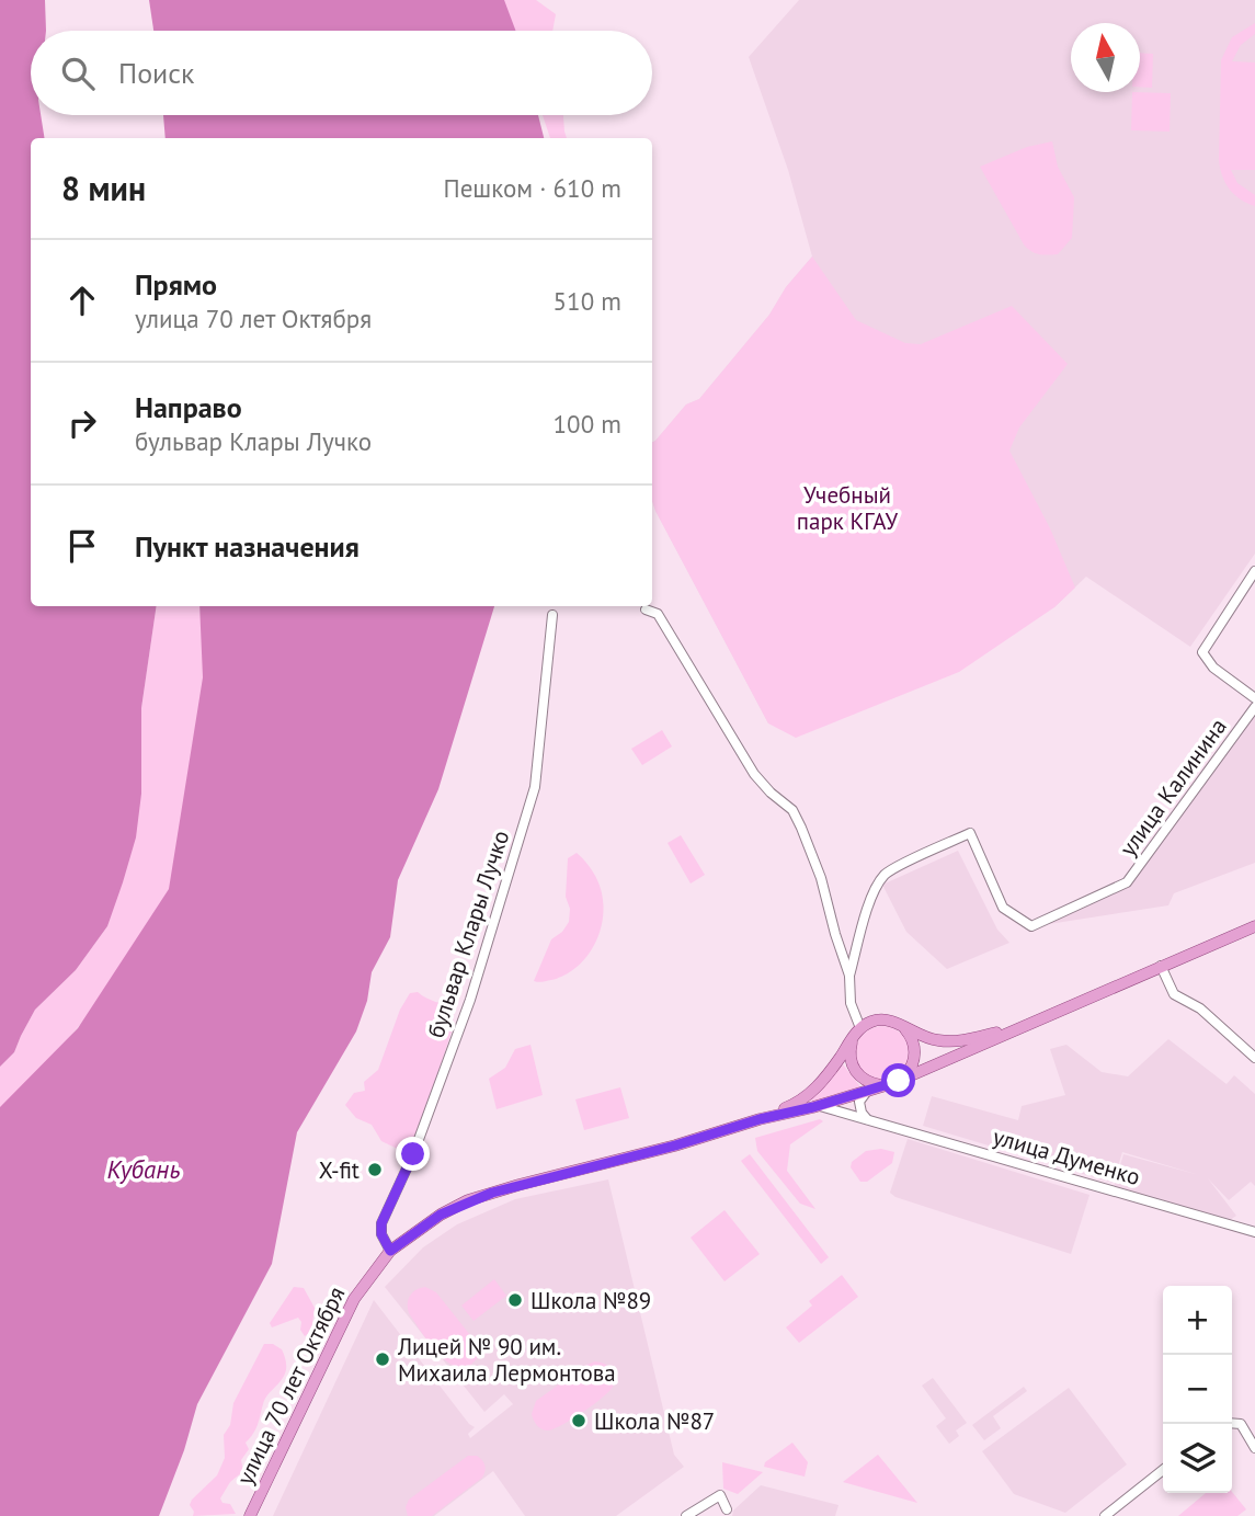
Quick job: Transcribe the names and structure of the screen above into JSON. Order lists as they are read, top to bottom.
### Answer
{
  "streets": {
    "main road": ["улица 70 лет Октября"],
    "street": ["улица Калинина", "бульвар Клары Лучко", "улица Думенко"]
  },
  "crossings": [
    ["бульвар Клары Лучко", "улица 70 лет Октября"],
    ["улица Думенко", "улица 70 лет Октября"]
  ],
  "water": ["Кубань"],
  "parks": ["Учебный парк КГАУ"],
  "places": [
    "X-fit",
    "Школа №89",
    "Лицей № 90 им. Михаила Лермонтова",
    "Школа №87"
  ],
  "north": "top",
  "page": {
    "search": "Поиск",
    "heading": ["8 мин", "Пешком · 610 m"],
    "list": [
      ["Прямо", "улица 70 лет Октября", "510 m"],
      ["Направо", "бульвар Клары Лучко", "100 m"],
      "Пункт назначения"
    ],
    "map_buttons": ["+", "−"]
  }
}
